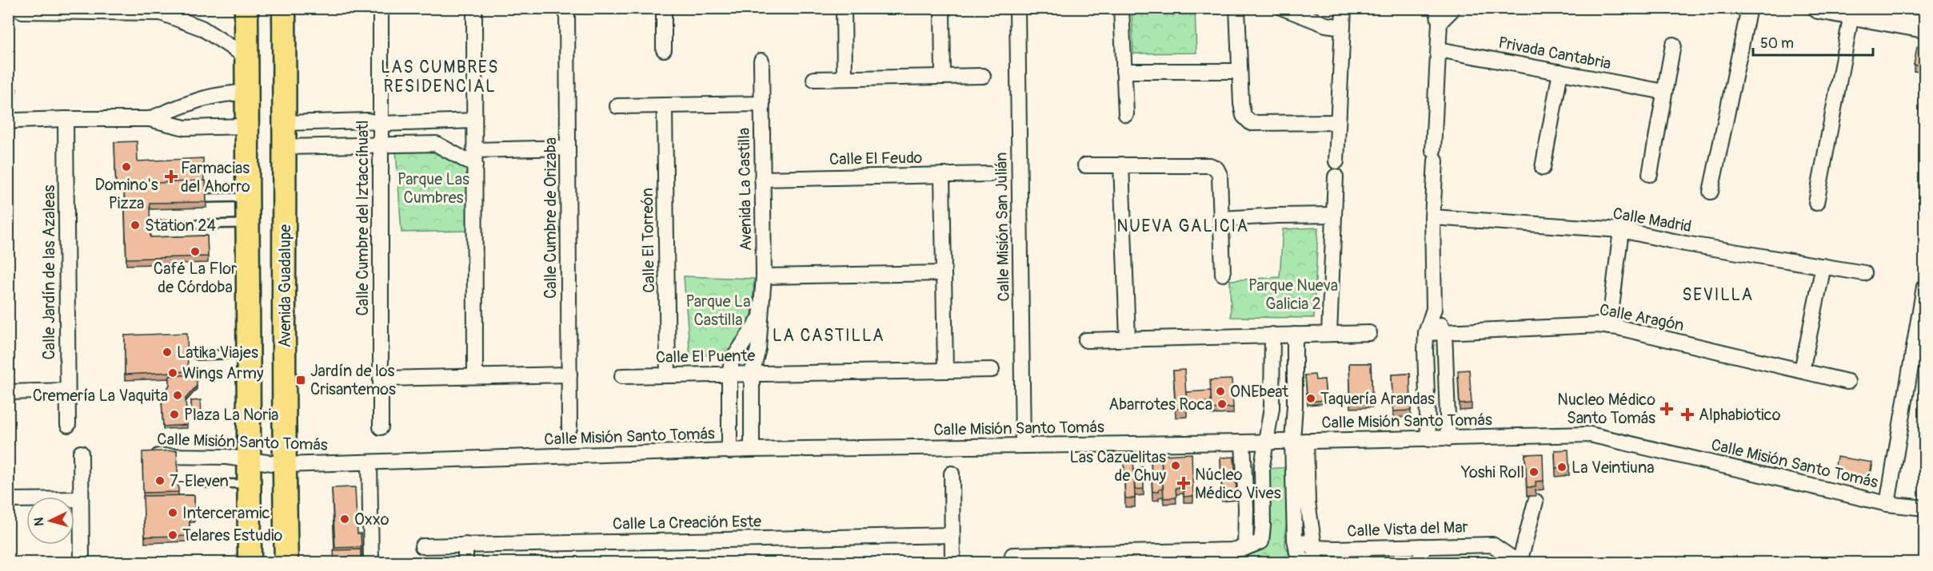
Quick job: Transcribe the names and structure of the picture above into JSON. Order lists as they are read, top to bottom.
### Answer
{
  "streets": {
    "main road": ["Avenida Guadalupe"],
    "street": [
      "Privada Cantabria",
      "Calle El Feudo",
      "Avenida La Castilla",
      "Calle Cumbre del Iztaccíhuatl",
      "Calle Cumbre de Orizaba",
      "Calle Madrid",
      "Calle Misión San Julián",
      "Calle El Torreón",
      "Calle Jardín de las Azaleas",
      "Calle Aragón",
      "Calle El Puente",
      "Calle Misión Santo Tomás",
      "Calle La Creación Este",
      "Calle Vista del Mar"
    ]
  },
  "crossings": [
    ["Calle El Feudo", "Avenida La Castilla"],
    ["Avenida La Castilla", "Calle El Puente"],
    ["Avenida La Castilla", "Calle Misión Santo Tomás"],
    ["Calle Misión San Julián", "Calle Misión Santo Tomás"],
    ["Calle El Torreón", "Calle El Puente"],
    ["Avenida Guadalupe", "Calle Misión Santo Tomás"]
  ],
  "districts": [
    "LAS CUMBRES RESIDENCIAL",
    "NUEVA GALICIA",
    "SEVILLA",
    "LA CASTILLA"
  ],
  "parks": ["Parque Las Cumbres", "Parque Nueva Galicia 2", "Parque La Castilla"],
  "places": {
    "other": [
      "Domino's Pizza",
      "Station 24",
      "Café La Flor de Córdoba",
      "Latika Viajes",
      "Wings Army",
      "ONEbeat",
      "Cremería La Vaquita",
      "Taquería Arandas",
      "Abarrotes Roca",
      "Plaza La Noria",
      "Las Cazuelitas de Chuy",
      "La Veintiuna",
      "Yoshi Roll",
      "7-Eleven",
      "Interceramic",
      "Oxxo",
      "Telares Estudio"
    ],
    "health": [
      "Farmacias del Ahorro",
      "Nucleo Médico Santo Tomás",
      "Alphabiotico",
      "Núcleo Médico Vives"
    ],
    "transit": ["Jardín de los Crisantemos"]
  },
  "scale_bar": "50 m",
  "north": "left"
}
